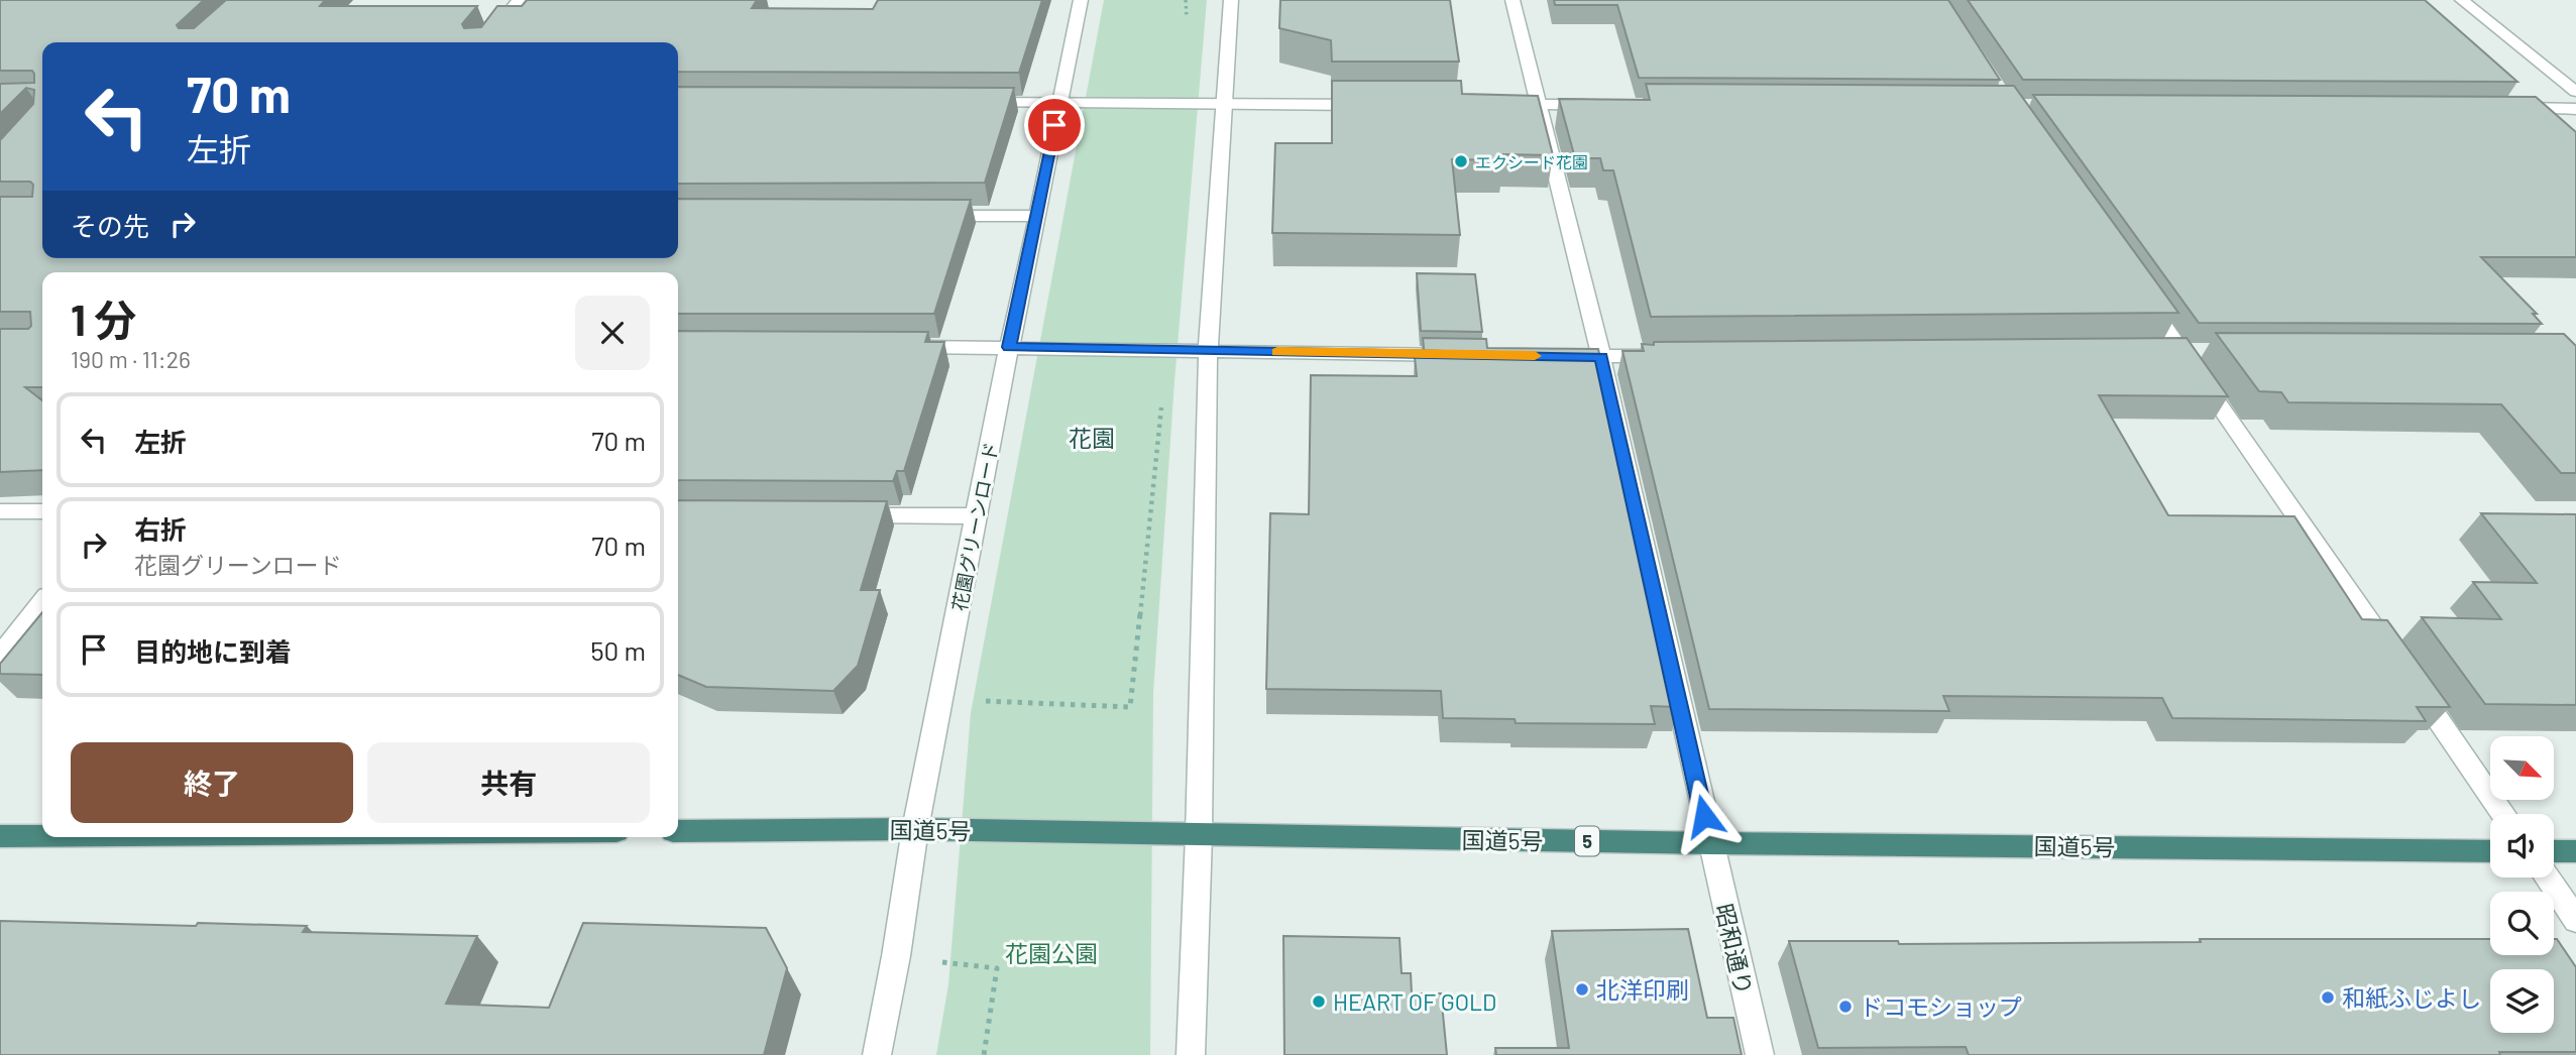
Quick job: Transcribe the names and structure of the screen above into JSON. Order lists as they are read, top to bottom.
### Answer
{
  "streets": {
    "highway": ["国道5号", "5"],
    "street": ["花園グリーンロード", "昭和通り"]
  },
  "crossings": [
    ["花園グリーンロード", "国道5号"],
    ["国道5号", "昭和通り"]
  ],
  "districts": ["花園"],
  "parks": ["花園公園"],
  "places": [
    "エクシード花園",
    "北洋印刷",
    "和紙ふじよし",
    "HEART OF GOLD",
    "ドコモショップ"
  ],
  "north": "bottom right",
  "page": {
    "turn": ["70 m", "左折"],
    "then": "その先",
    "heading": ["1 分", "190 m · 11:26"],
    "list": [
      {
        "name": "左折",
        "value": "70 m"
      },
      {
        "name": "右折",
        "note": "花園グリーンロード",
        "value": "70 m"
      },
      {
        "name": "目的地に到着",
        "value": "50 m"
      }
    ],
    "buttons": ["終了", "共有"]
  }
}
